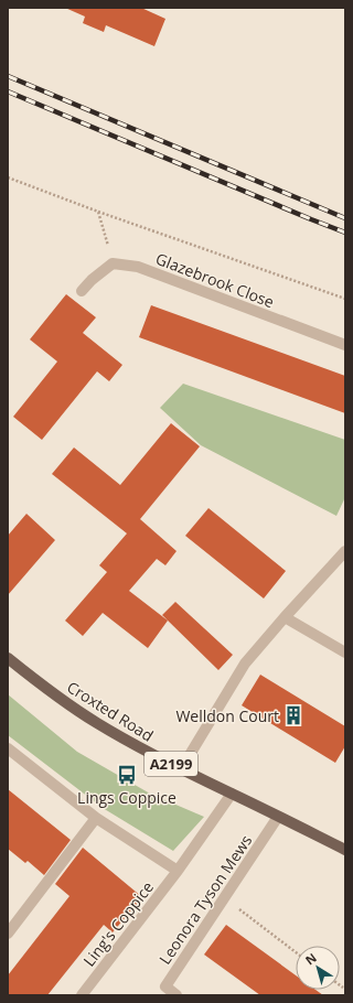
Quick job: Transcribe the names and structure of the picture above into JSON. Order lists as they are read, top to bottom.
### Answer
{
  "streets": {
    "main road": ["Croxted Road", "A2199"],
    "street": ["Glazebrook Close", "Leonora Tyson Mews", "Ling's Coppice"]
  },
  "crossings": [
    ["Croxted Road", "Leonora Tyson Mews"],
    ["Croxted Road", "Ling's Coppice"]
  ],
  "places": {
    "building": ["Welldon Court"],
    "bus stop": ["Lings Coppice"]
  },
  "north": "top left"
}
